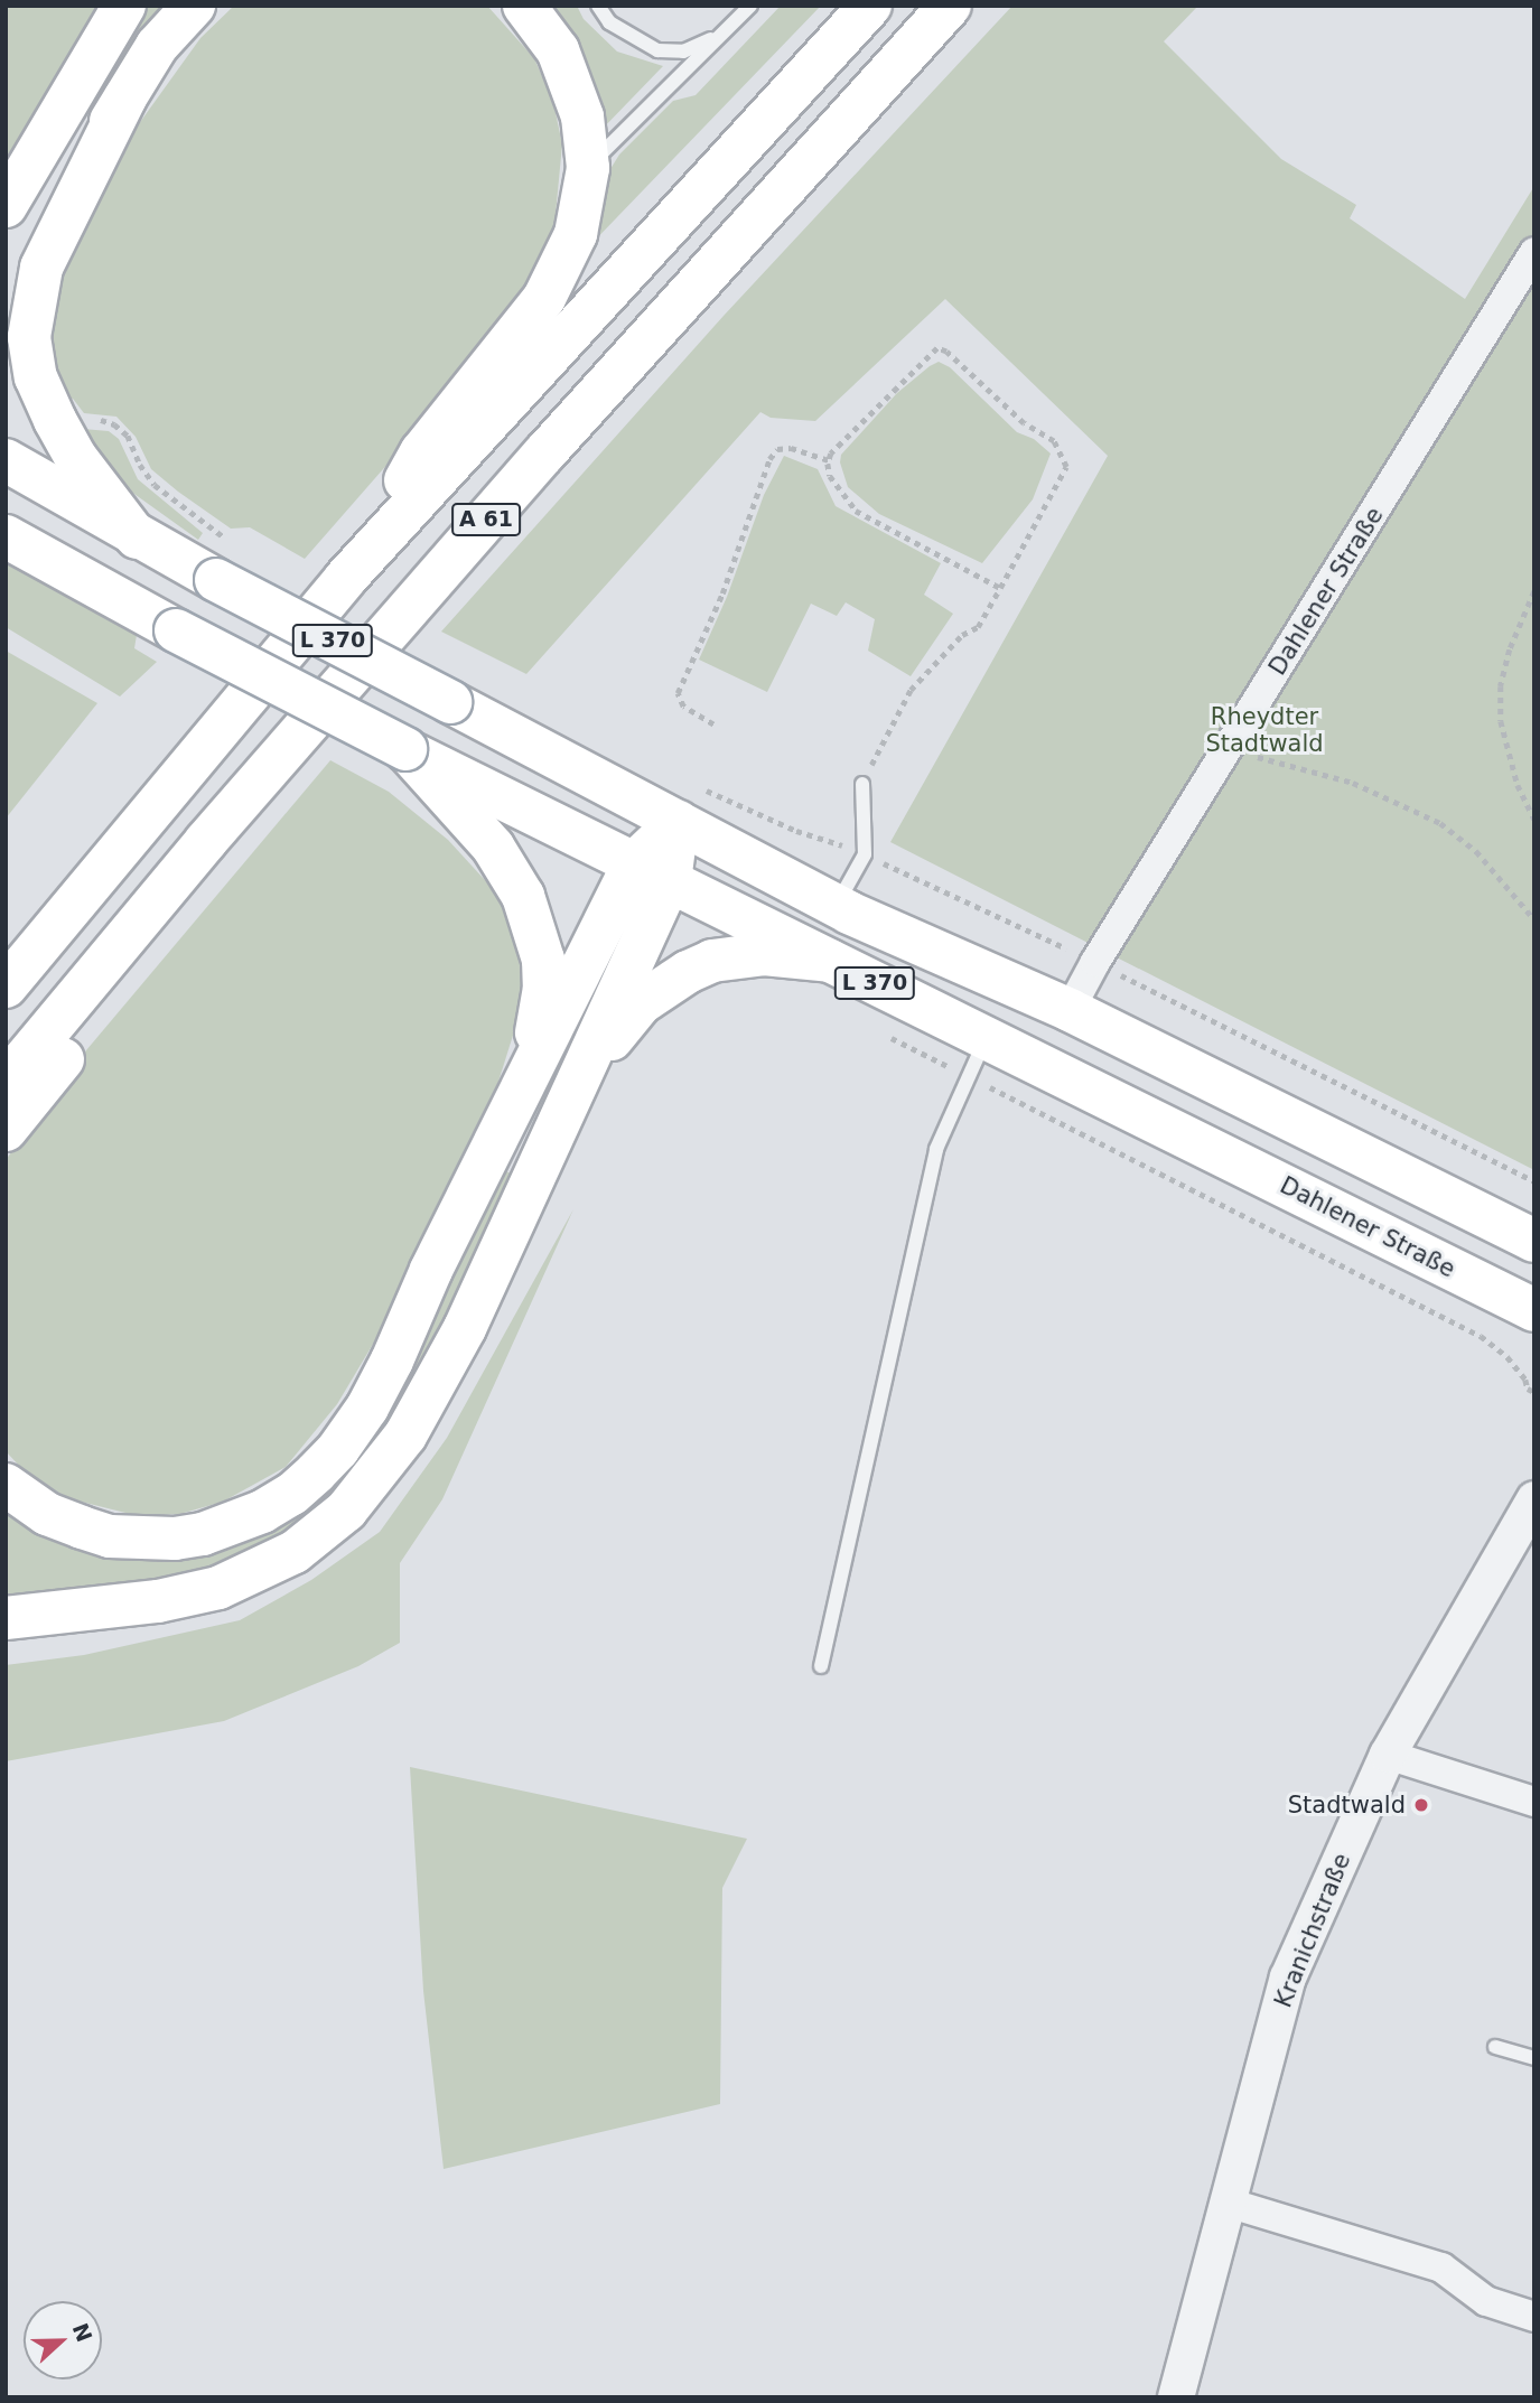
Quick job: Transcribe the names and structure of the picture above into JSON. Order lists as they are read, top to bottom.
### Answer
{
  "streets": {
    "main road": ["A 61", "Dahlener Straße", "L 370"],
    "street": ["Kranichstraße"]
  },
  "crossings": [
    ["Dahlener Straße", "L 370"]
  ],
  "parks": ["Rheydter Stadtwald"],
  "places": ["Stadtwald"],
  "north": "right"
}
